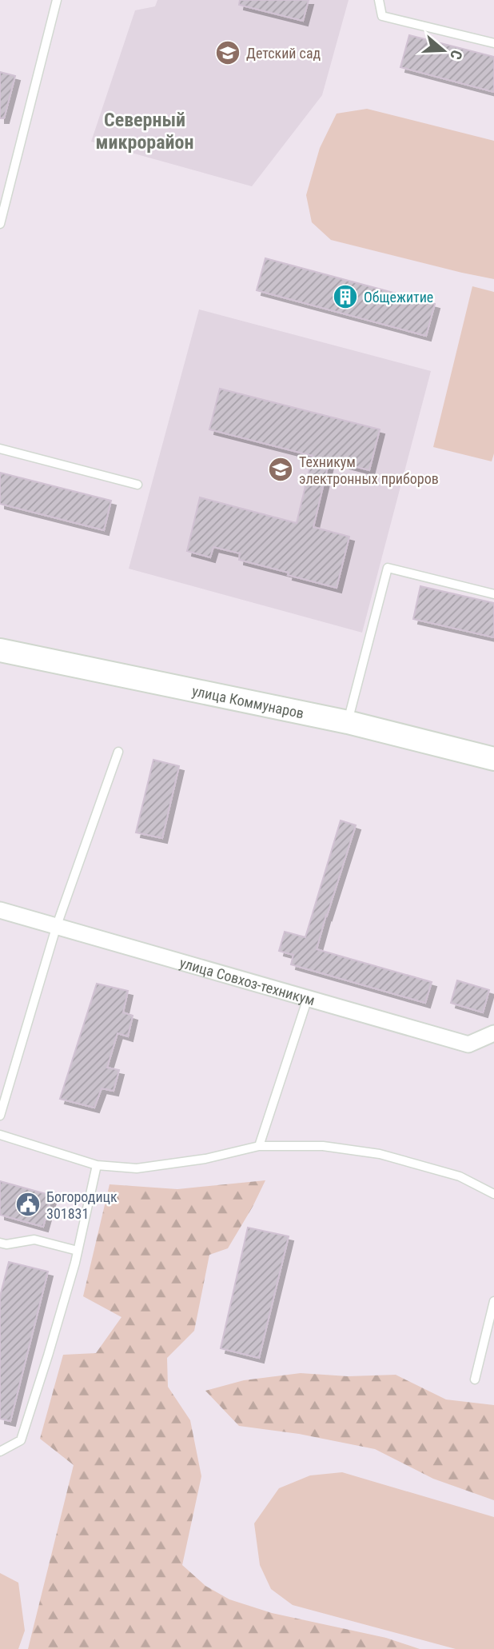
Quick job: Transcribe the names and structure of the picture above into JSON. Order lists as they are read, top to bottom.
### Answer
{
  "streets": {
    "main road": ["улица Коммунаров"],
    "street": ["улица Совхоз-техникум"]
  },
  "districts": ["Северный микрорайон"],
  "places": {
    "school or university": ["Детский сад", "Техникум электронных приборов"],
    "building": ["Общежитие"],
    "public building": ["Богородицк 301831"]
  },
  "north": "right"
}
